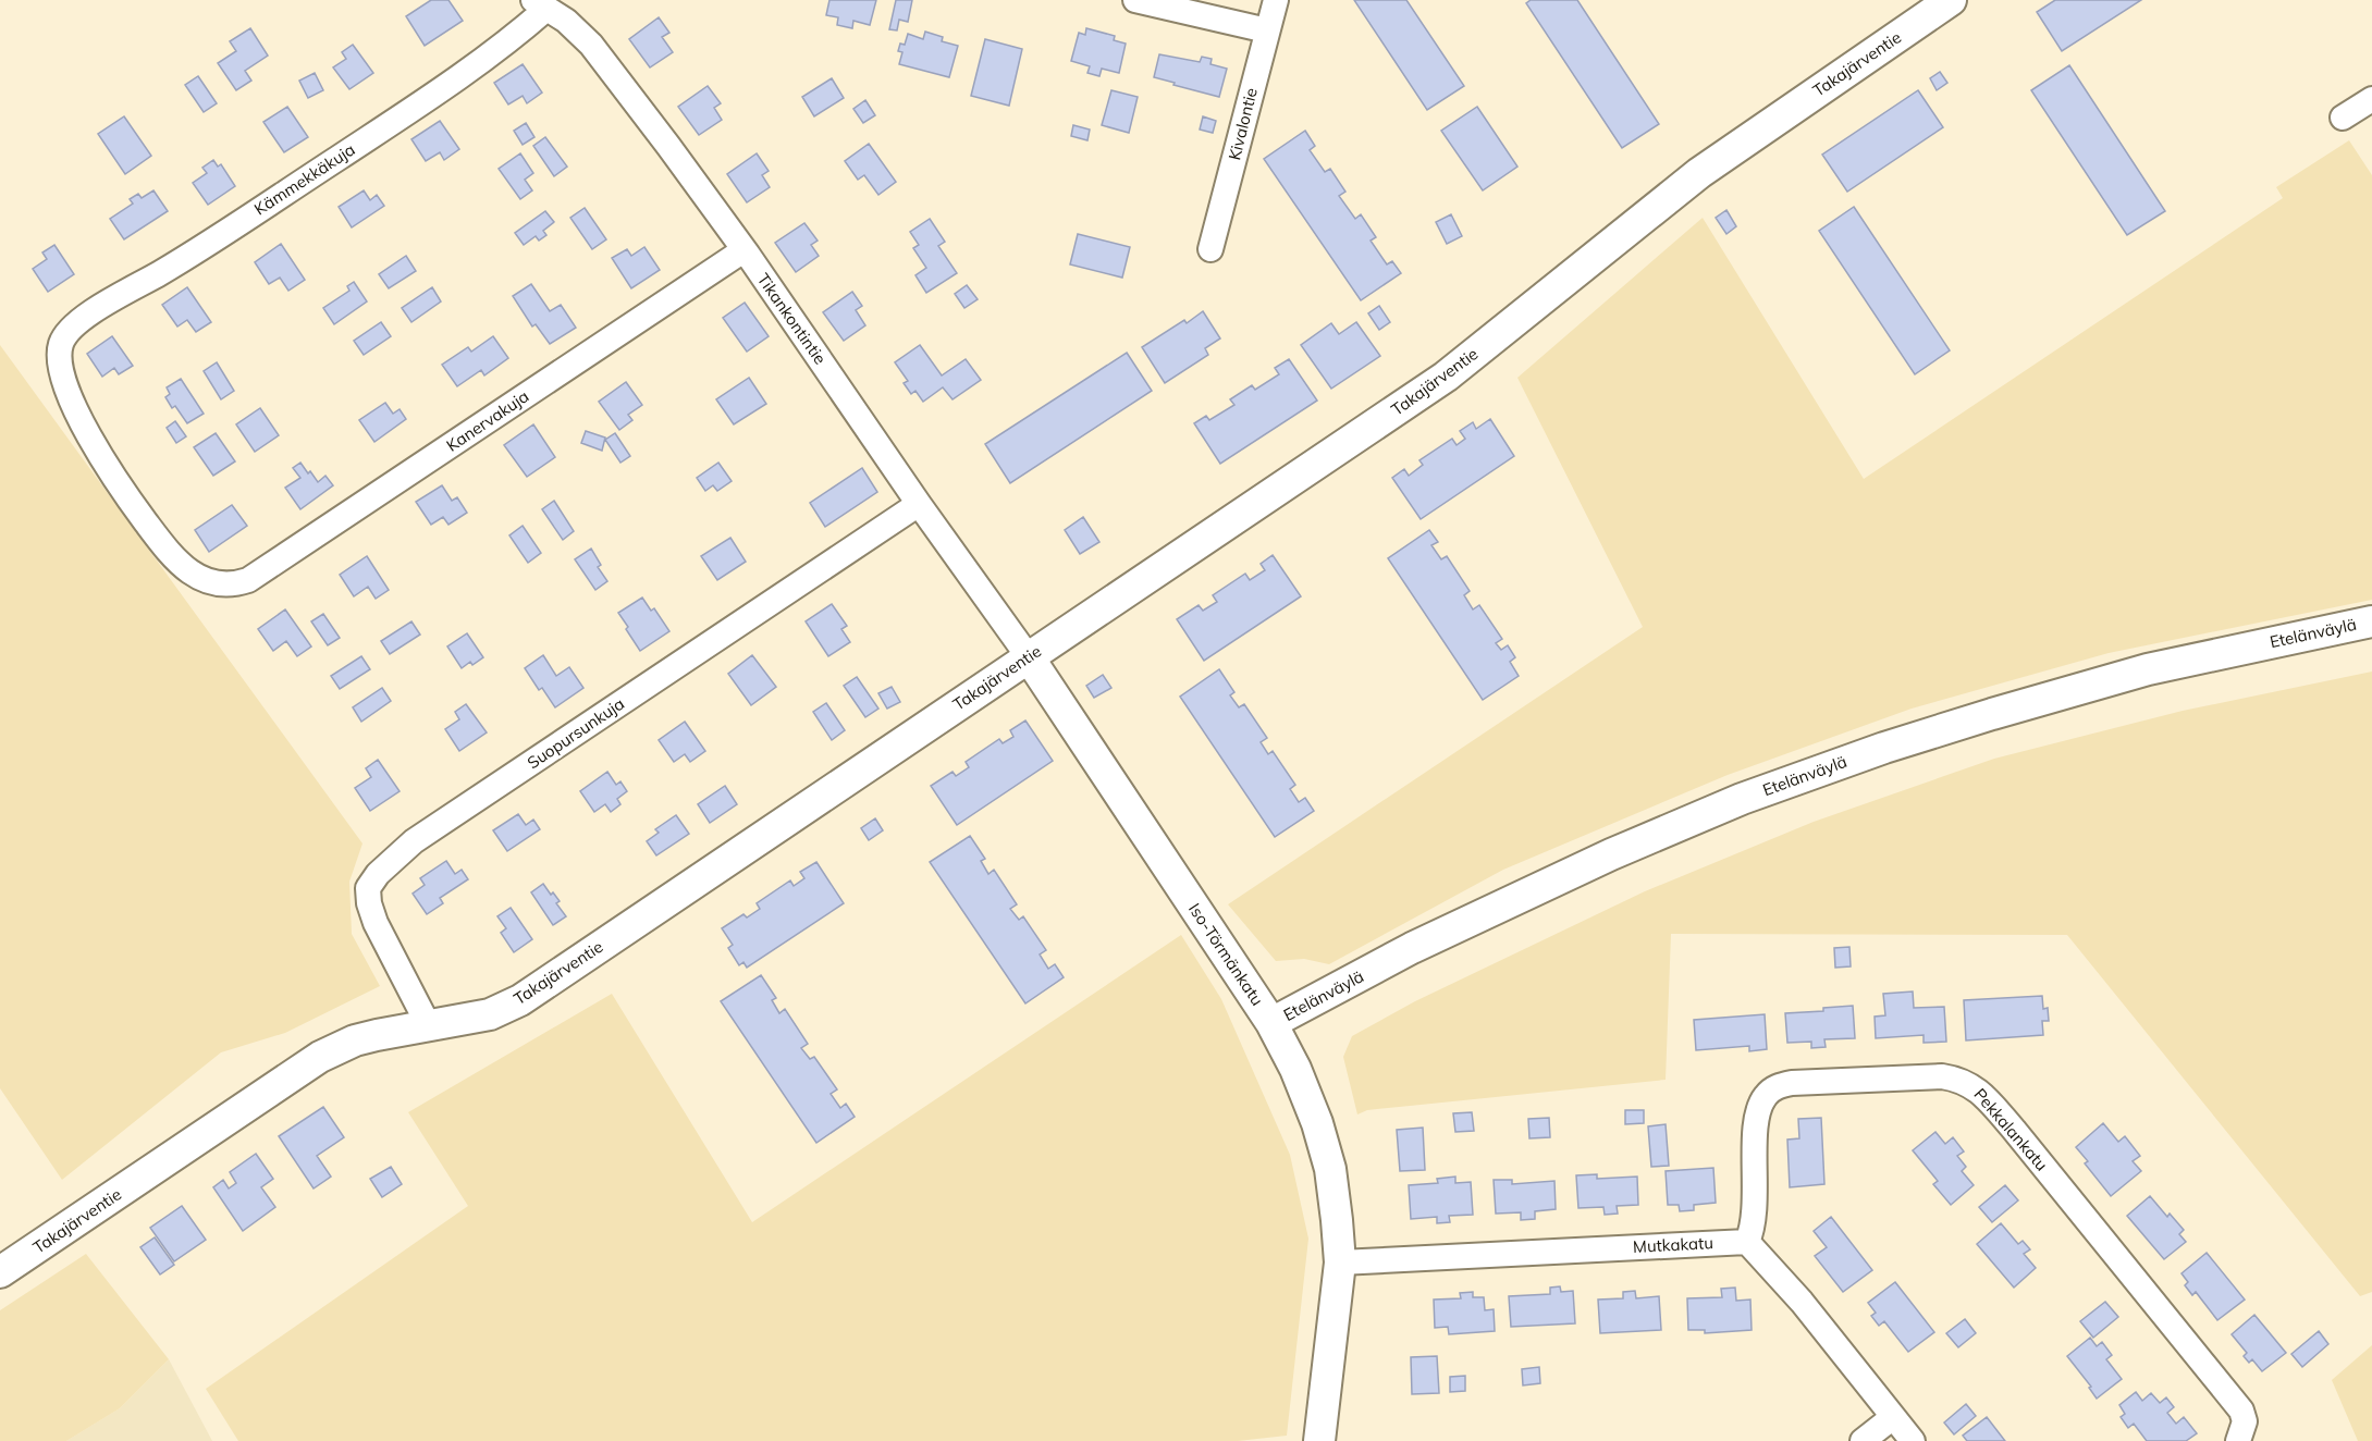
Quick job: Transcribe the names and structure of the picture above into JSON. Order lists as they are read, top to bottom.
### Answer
{
  "streets": {
    "street": [
      "Takajärventie",
      "Kivalontie",
      "Kämmekkäkuja",
      "Tikankontintie",
      "Kanervakuja",
      "Etelänväylä",
      "Suopursunkuja",
      "Iso-Törmänkatu",
      "Pekkalankatu",
      "Mutkakatu"
    ]
  },
  "crossings": [
    ["Takajärventie", "Tikankontintie"],
    ["Takajärventie", "Suopursunkuja"],
    ["Takajärventie", "Iso-Törmänkatu"],
    ["Kämmekkäkuja", "Tikankontintie"],
    ["Kämmekkäkuja", "Kanervakuja"],
    ["Tikankontintie", "Kanervakuja"],
    ["Tikankontintie", "Suopursunkuja"],
    ["Tikankontintie", "Iso-Törmänkatu"],
    ["Etelänväylä", "Iso-Törmänkatu"],
    ["Iso-Törmänkatu", "Mutkakatu"],
    ["Pekkalankatu", "Mutkakatu"]
  ]
}
